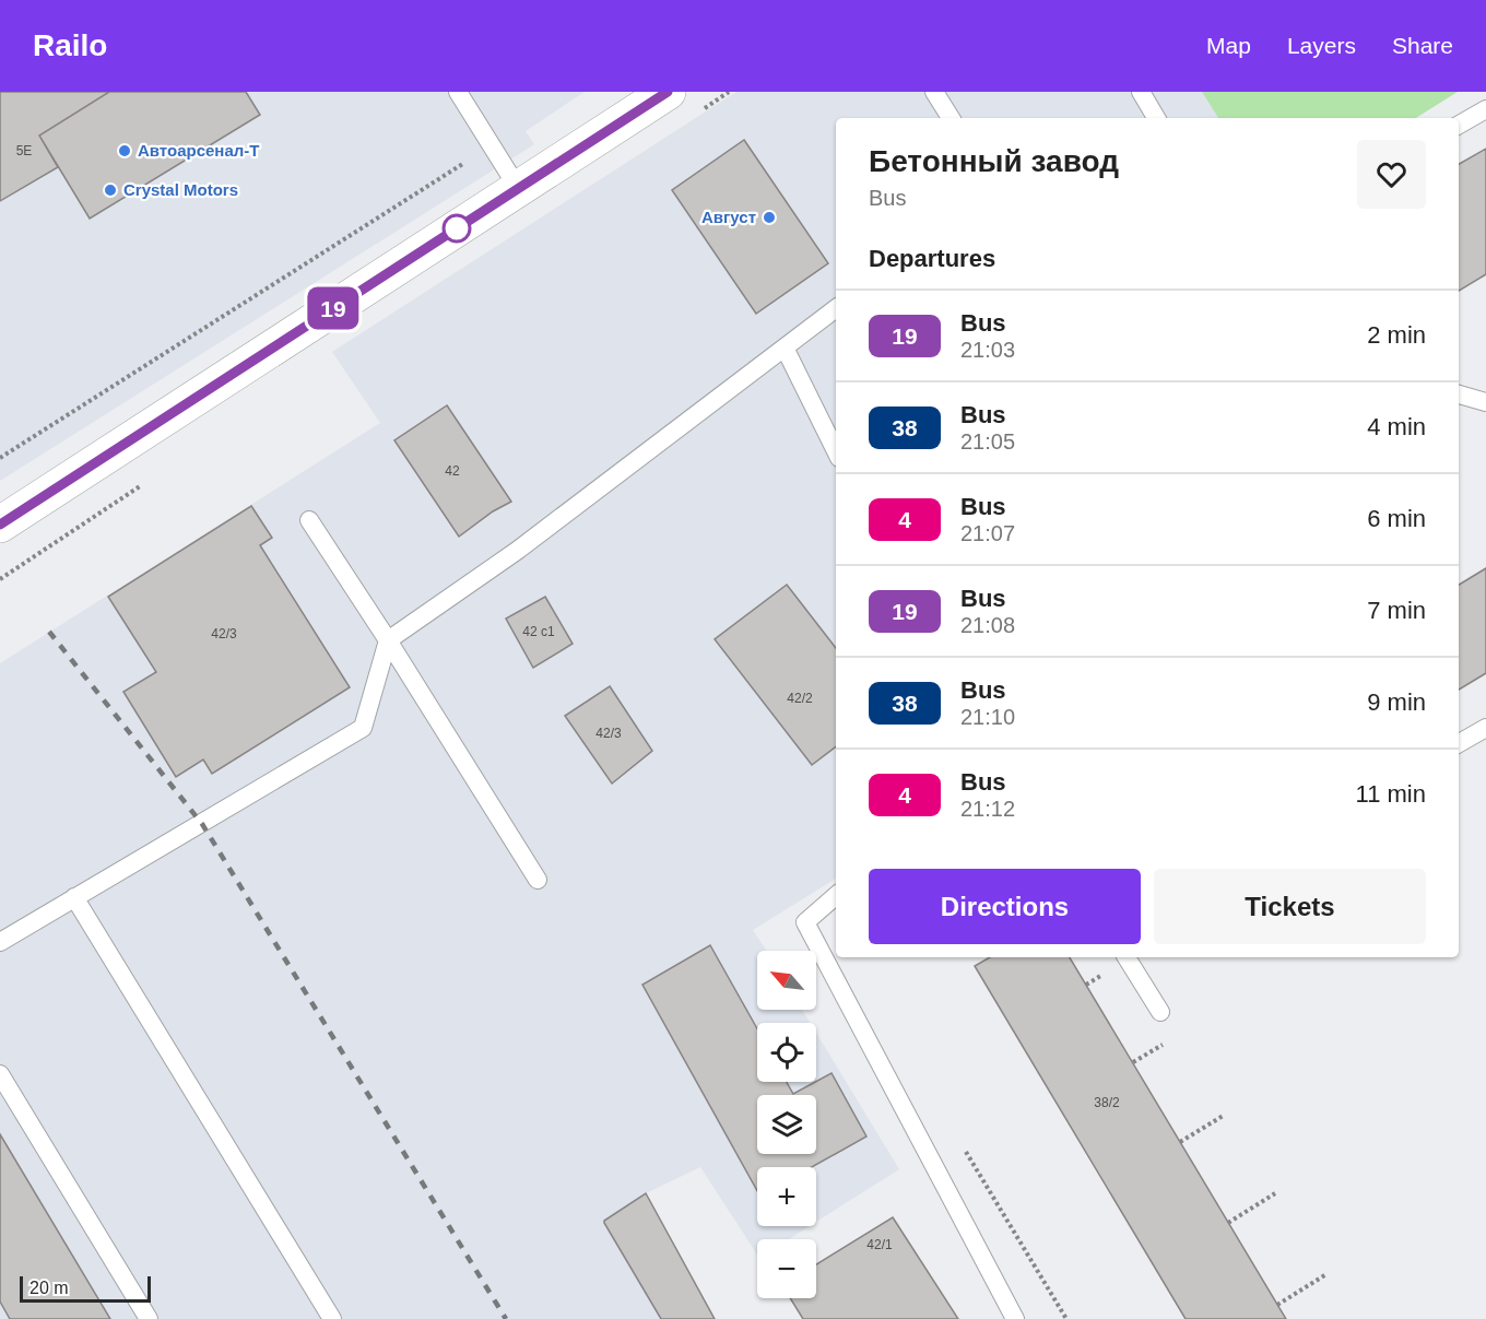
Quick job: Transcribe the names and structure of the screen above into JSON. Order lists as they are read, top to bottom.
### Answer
{
  "places": ["Автоарсенал-Т", "Crystal Motors", "Август"],
  "lines": ["bus line 19"],
  "house_numbers": [
    "5Е",
    "42",
    "42 с1",
    "42/3",
    "42/2",
    "42/3",
    "38/2",
    "42/1"
  ],
  "scale_bar": "20 m",
  "north": "top left",
  "page": {
    "header": "Railo",
    "nav": ["Map", "Layers", "Share"],
    "on_map": "19",
    "heading": [
      ["Бетонный завод", "Bus"],
      "Departures"
    ],
    "list": [
      {
        "mark": "19",
        "name": "Bus",
        "note": "21:03",
        "value": "2 min"
      },
      {
        "mark": "38",
        "name": "Bus",
        "note": "21:05",
        "value": "4 min"
      },
      {
        "mark": "4",
        "name": "Bus",
        "note": "21:07",
        "value": "6 min"
      },
      {
        "mark": "19",
        "name": "Bus",
        "note": "21:08",
        "value": "7 min"
      },
      {
        "mark": "38",
        "name": "Bus",
        "note": "21:10",
        "value": "9 min"
      },
      {
        "mark": "4",
        "name": "Bus",
        "note": "21:12",
        "value": "11 min"
      }
    ],
    "buttons": ["Directions", "Tickets"],
    "map_buttons": ["+", "−"],
    "scale": "20 m"
  }
}
